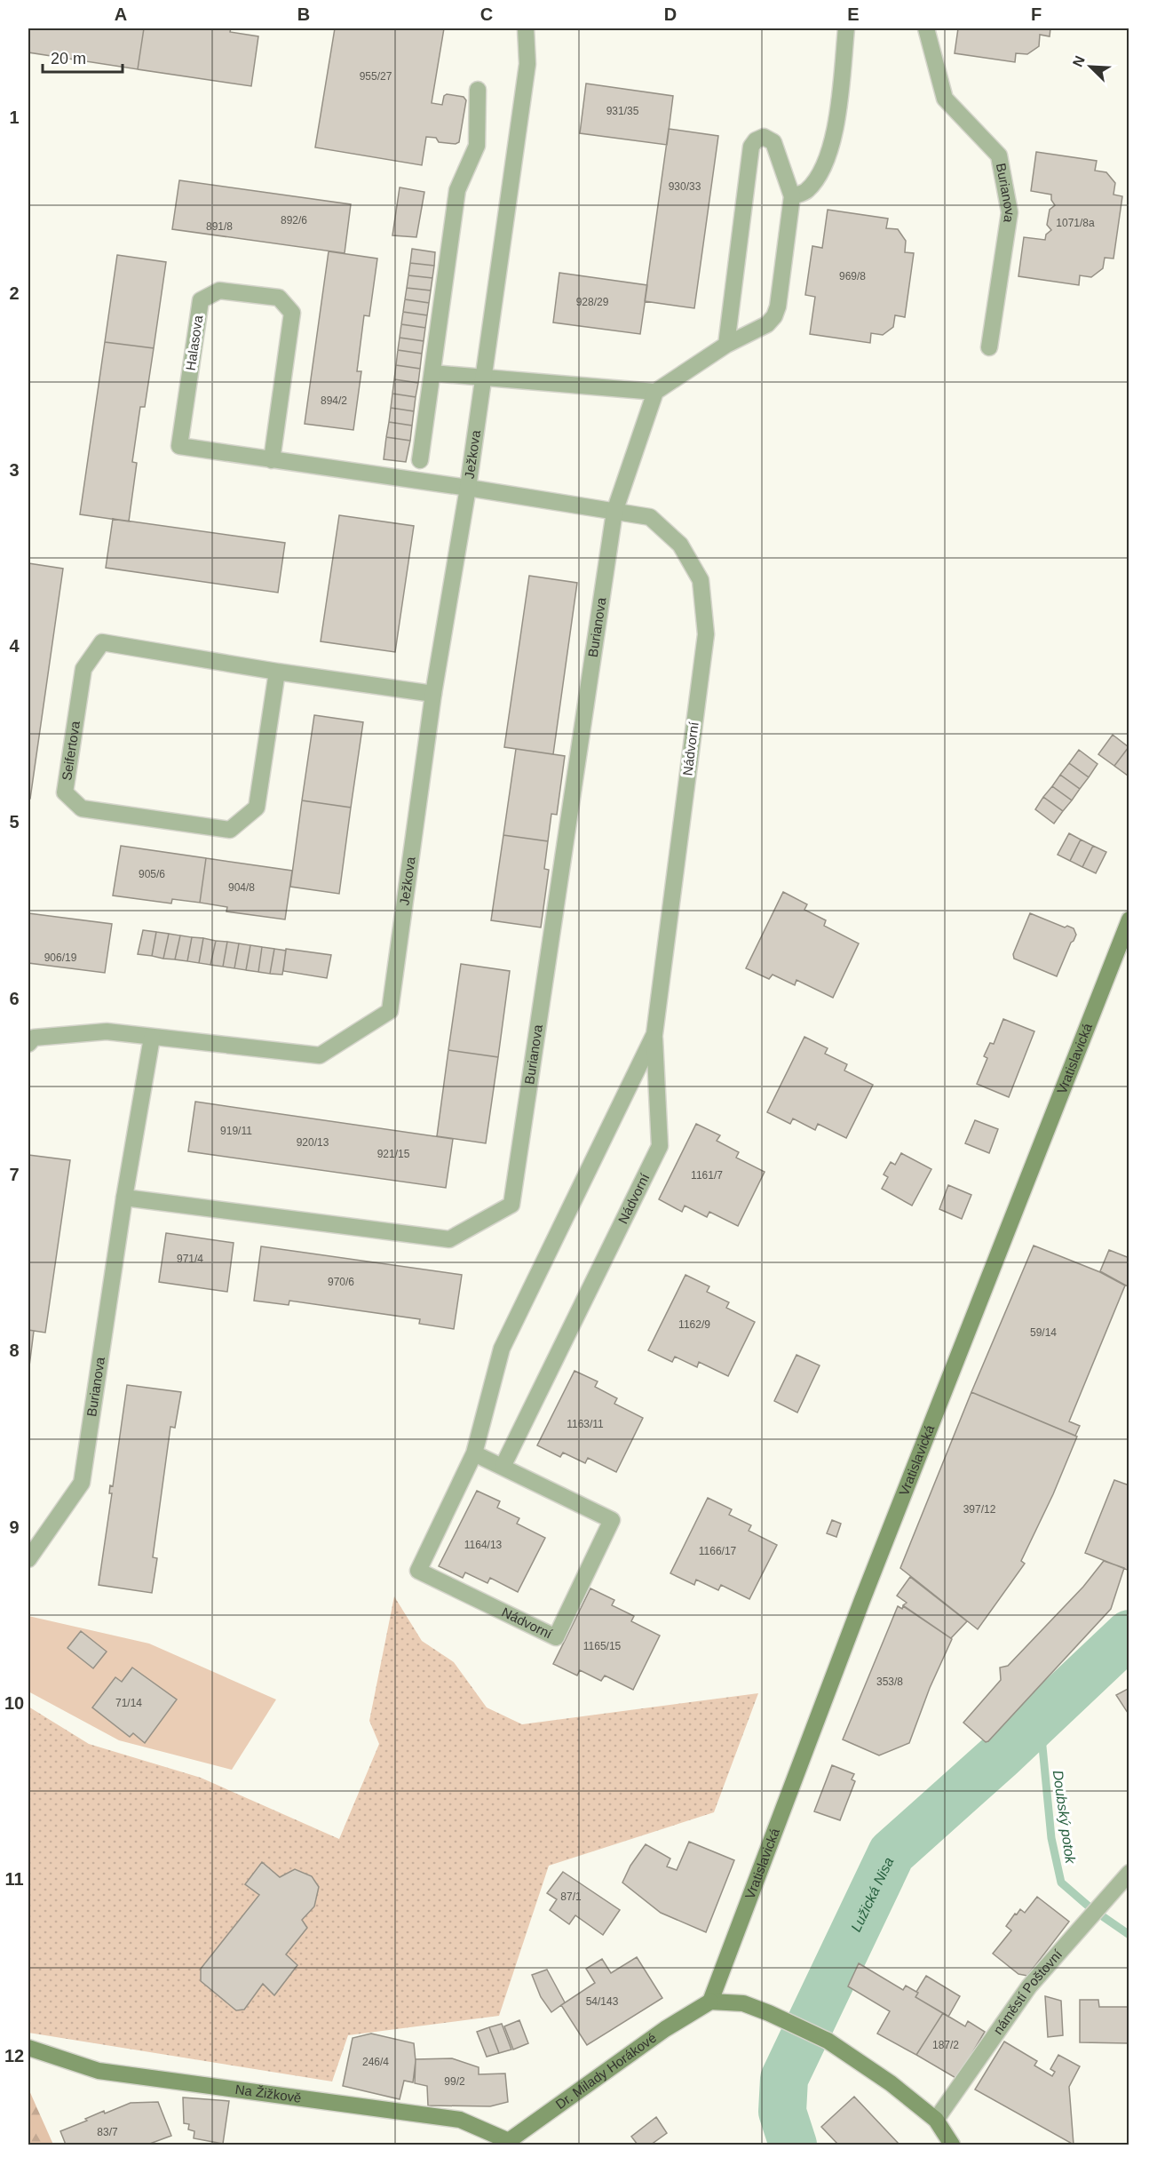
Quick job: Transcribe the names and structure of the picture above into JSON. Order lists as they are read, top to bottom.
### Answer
{
  "streets": {
    "street": [
      "Burianova",
      "Halasova",
      "Ježkova",
      "Nádvorní",
      "Seifertova",
      "Vratislavická",
      "náměstí Poštovní",
      "Dr. Milady Horákové",
      "Na Žižkově"
    ]
  },
  "crossings": [
    ["Burianova", "Ježkova"],
    ["Burianova", "Nádvorní"],
    ["Halasova", "Ježkova"],
    ["Ježkova", "Seifertova"],
    ["Vratislavická", "Dr. Milady Horákové"],
    ["Dr. Milady Horákové", "Na Žižkově"]
  ],
  "water": ["Doubský potok", "Lužická Nisa"],
  "house_numbers": [
    "955/27",
    "931/35",
    "930/33",
    "892/6",
    "1071/8a",
    "891/8",
    "969/8",
    "928/29",
    "894/2",
    "905/6",
    "904/8",
    "906/19",
    "919/11",
    "920/13",
    "921/15",
    "1161/7",
    "971/4",
    "970/6",
    "1162/9",
    "59/14",
    "1163/11",
    "397/12",
    "1164/13",
    "1166/17",
    "1165/15",
    "353/8",
    "71/14",
    "87/1",
    "54/143",
    "187/2",
    "246/4",
    "99/2",
    "83/7"
  ],
  "scale_bar": "20 m",
  "north": "top left",
  "grid": {
    "columns": [
      "A",
      "B",
      "C",
      "D",
      "E",
      "F"
    ],
    "rows": [
      "1",
      "2",
      "3",
      "4",
      "5",
      "6",
      "7",
      "8",
      "9",
      "10",
      "11",
      "12"
    ]
  }
}
